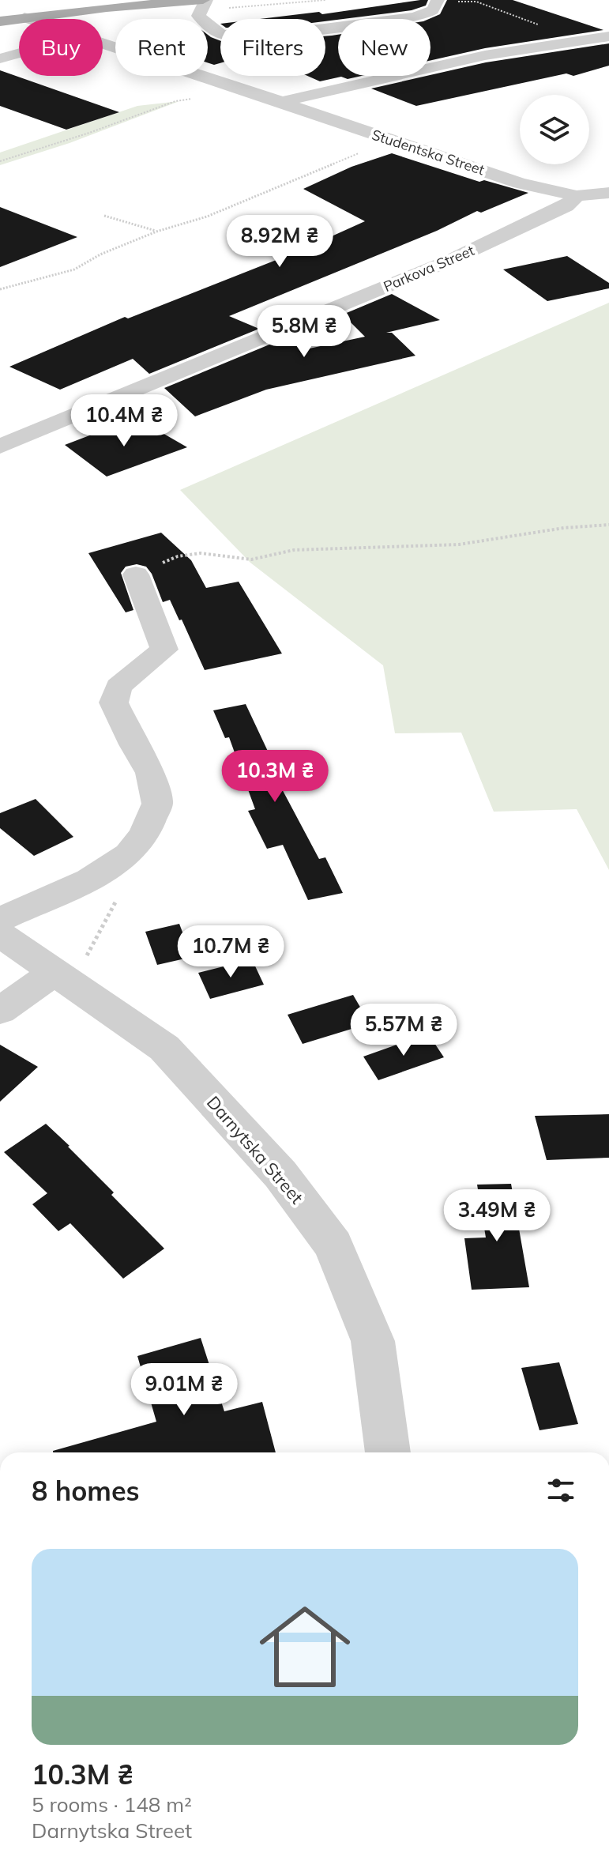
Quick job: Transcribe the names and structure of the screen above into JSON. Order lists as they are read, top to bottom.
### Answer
{
  "streets": {
    "street": ["Studentska Street", "Parkova Street", "Darnytska Street"]
  },
  "crossings": [
    ["Studentska Street", "Parkova Street"]
  ],
  "page": {
    "chip": [
      "Buy",
      "Rent",
      "Filters",
      "New"
    ],
    "price": [
      "8.92M ₴",
      "5.8M ₴",
      "10.4M ₴",
      "10.3M ₴",
      "10.7M ₴",
      "5.57M ₴",
      "3.49M ₴",
      "9.01M ₴"
    ],
    "heading": "8 homes",
    "list": [
      {
        "name": "10.3M ₴",
        "note": "5 rooms · 148 m² · Darnytska Street"
      }
    ]
  }
}
